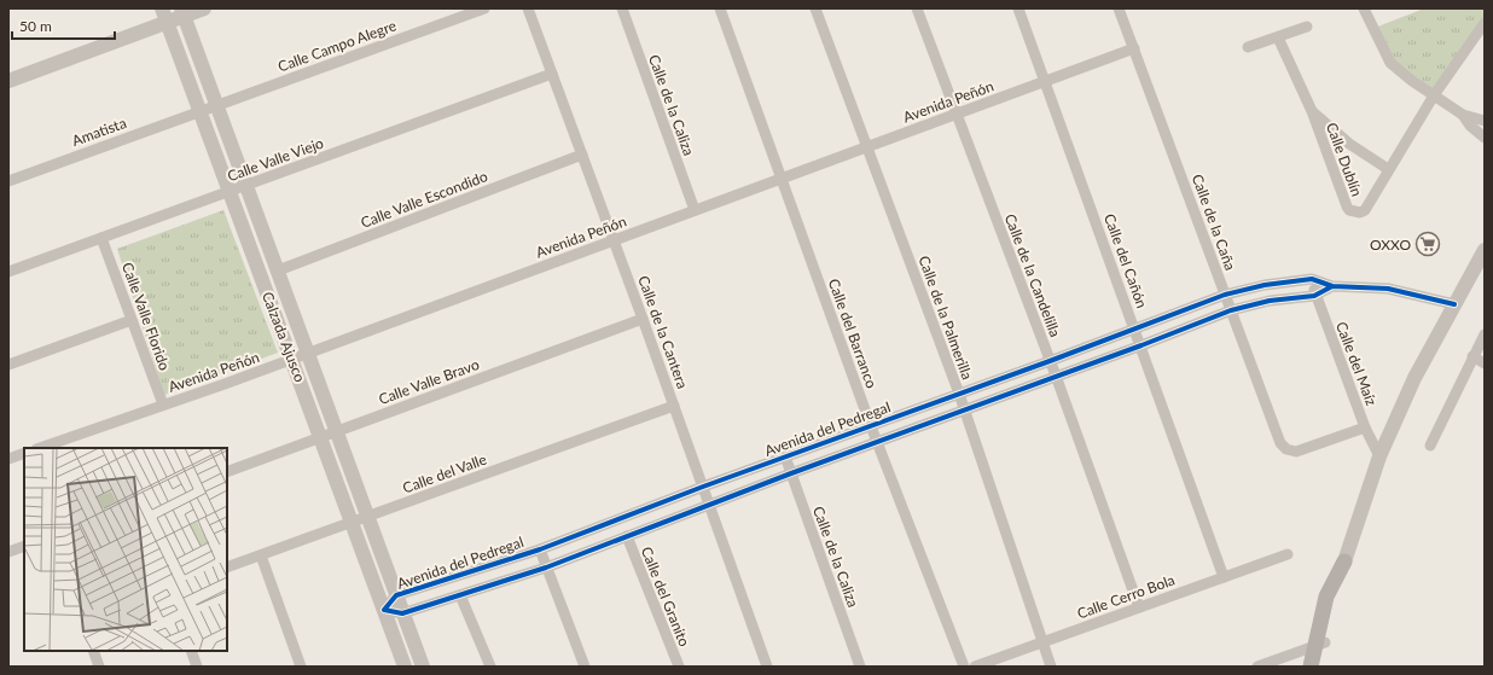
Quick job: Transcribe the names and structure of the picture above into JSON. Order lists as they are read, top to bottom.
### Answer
{
  "streets": {
    "street": [
      "Calle Campo Alegre",
      "Avenida Peñón",
      "Calle de la Caliza",
      "Amatista",
      "Calle Valle Viejo",
      "Calle Dublín",
      "Calle Valle Escondido",
      "Calle de la Caña",
      "Calle del Cañón",
      "Calle de la Candelilla",
      "Calle Valle Florido",
      "Calle de la Palmerilla",
      "Calle de la Cantera",
      "Calle del Barranco",
      "Calzada Ajusco",
      "Calle del Maíz",
      "Calle Valle Bravo",
      "Avenida del Pedregal",
      "Calle del Valle",
      "Calle del Granito",
      "Calle Cerro Bola"
    ]
  },
  "crossings": [
    ["Calle Campo Alegre", "Amatista"],
    ["Calle Campo Alegre", "Calzada Ajusco"],
    ["Avenida Peñón", "Calle de la Caliza"],
    ["Avenida Peñón", "Calle de la Caña"],
    ["Avenida Peñón", "Calle del Cañón"],
    ["Avenida Peñón", "Calle de la Candelilla"],
    ["Avenida Peñón", "Calle Valle Florido"],
    ["Avenida Peñón", "Calle de la Palmerilla"],
    ["Avenida Peñón", "Calle de la Cantera"],
    ["Avenida Peñón", "Calle del Barranco"],
    ["Avenida Peñón", "Calzada Ajusco"],
    ["Calle de la Caliza", "Avenida del Pedregal"],
    ["Amatista", "Calzada Ajusco"],
    ["Calle Valle Viejo", "Calle Valle Florido"],
    ["Calle Valle Viejo", "Calle de la Cantera"],
    ["Calle Valle Viejo", "Calzada Ajusco"],
    ["Calle Valle Escondido", "Calle de la Cantera"],
    ["Calle Valle Escondido", "Calzada Ajusco"],
    ["Calle de la Caña", "Calle del Maíz"],
    ["Calle de la Caña", "Avenida del Pedregal"],
    ["Calle del Cañón", "Avenida del Pedregal"],
    ["Calle del Cañón", "Calle Cerro Bola"],
    ["Calle de la Candelilla", "Avenida del Pedregal"],
    ["Calle de la Candelilla", "Calle Cerro Bola"],
    ["Calle de la Palmerilla", "Avenida del Pedregal"],
    ["Calle de la Palmerilla", "Calle Cerro Bola"],
    ["Calle de la Cantera", "Calle Valle Bravo"],
    ["Calle de la Cantera", "Avenida del Pedregal"],
    ["Calle de la Cantera", "Calle del Valle"],
    ["Calle del Barranco", "Avenida del Pedregal"],
    ["Calzada Ajusco", "Calle Valle Bravo"],
    ["Calzada Ajusco", "Avenida del Pedregal"],
    ["Calzada Ajusco", "Calle del Valle"],
    ["Calle del Maíz", "Avenida del Pedregal"],
    ["Avenida del Pedregal", "Calle del Granito"]
  ],
  "places": {
    "supermarket": ["OXXO"]
  },
  "scale_bar": "50 m"
}
